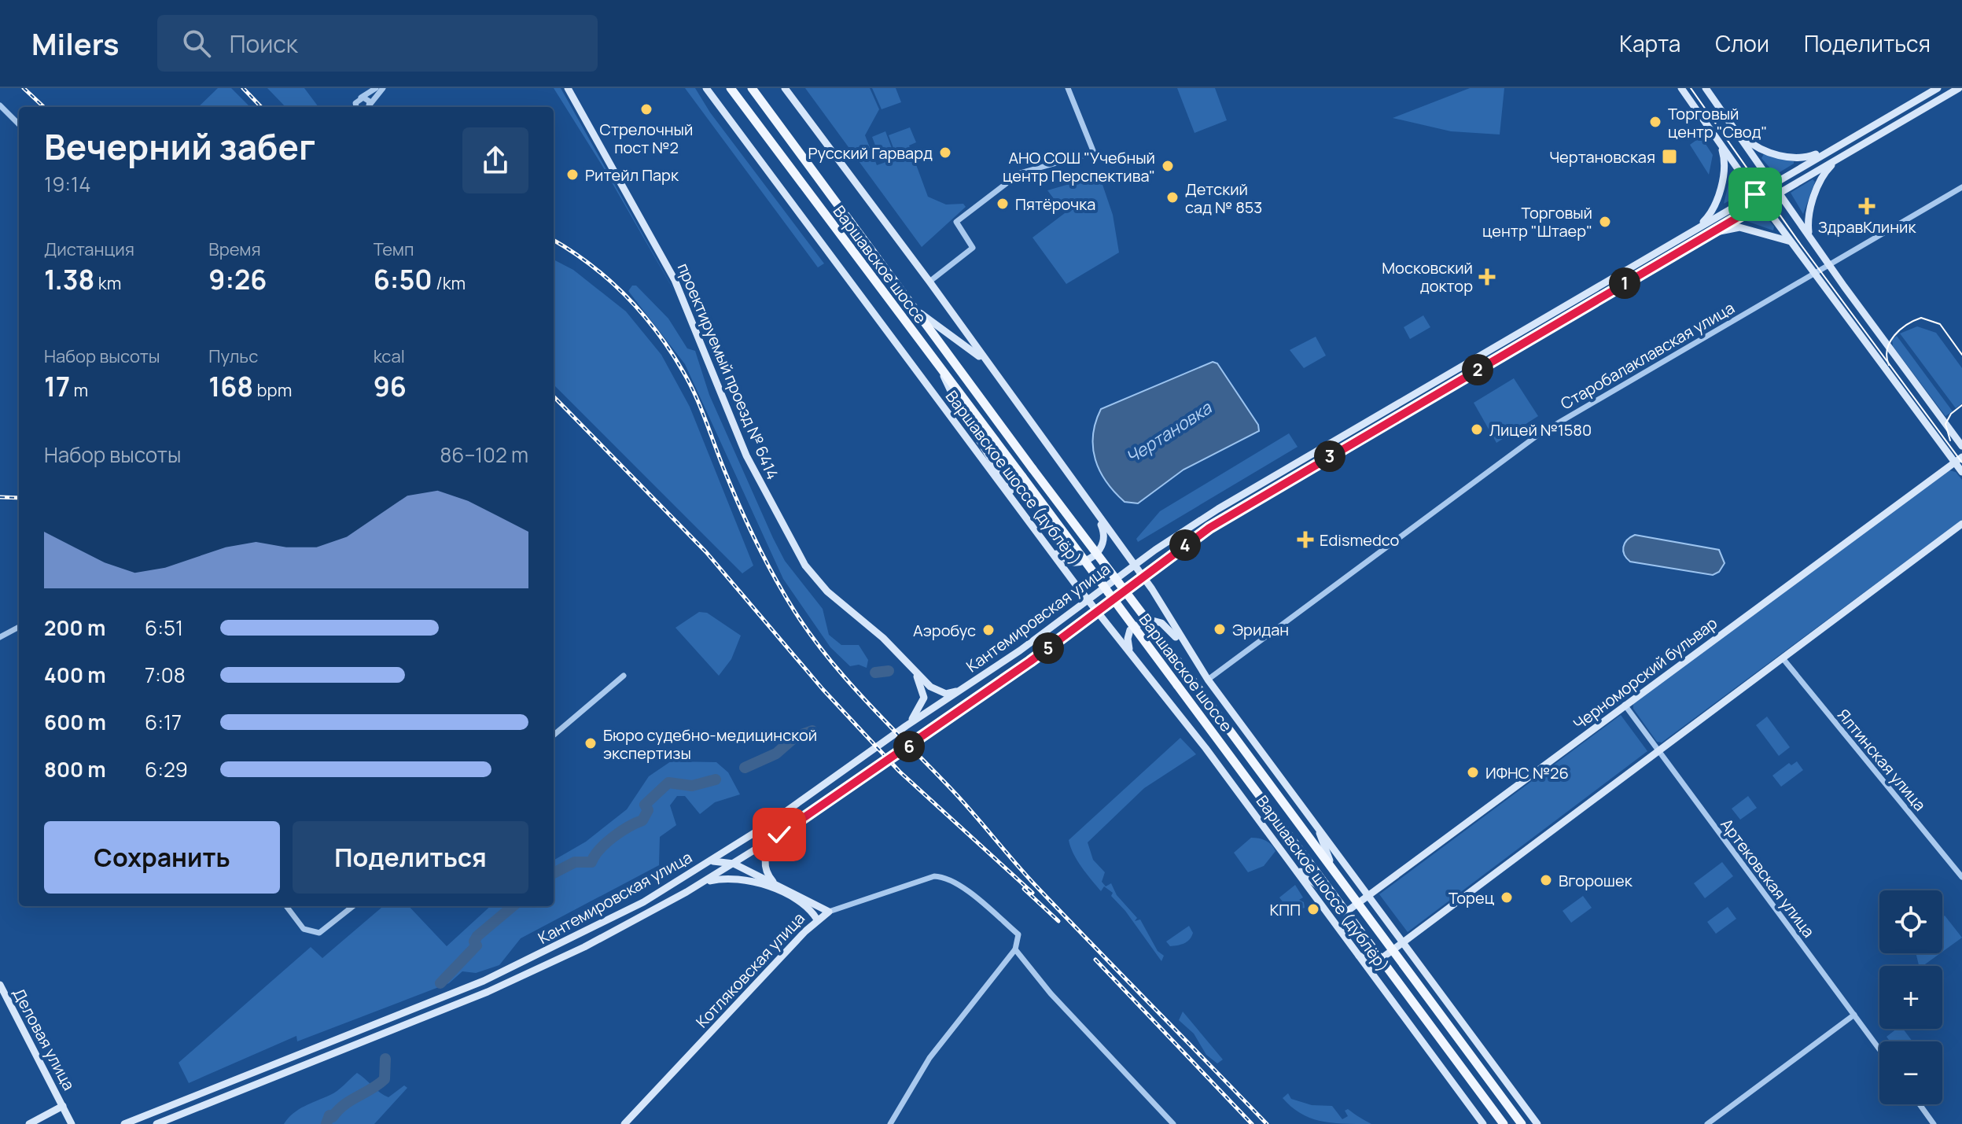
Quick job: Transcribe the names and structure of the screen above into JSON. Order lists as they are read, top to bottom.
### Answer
{
  "streets": {
    "main road": [
      "Варшавское шоссе",
      "проектируемый проезд № 6414",
      "Варшавское шоссе (дублёр)",
      "Кантемировская улица",
      "Черноморский бульвар",
      "Котляковская улица",
      "Деловая улица"
    ],
    "street": ["Старобалаклавская улица", "Ялтинская улица", "Артековская улица"]
  },
  "crossings": [
    ["Варшавское шоссе", "Черноморский бульвар"],
    ["Старобалаклавская улица", "Варшавское шоссе (дублёр)"],
    ["проектируемый проезд № 6414", "Кантемировская улица"],
    ["Варшавское шоссе (дублёр)", "Кантемировская улица"],
    ["Варшавское шоссе (дублёр)", "Черноморский бульвар"],
    ["Черноморский бульвар", "Артековская улица"]
  ],
  "water": ["Чертановка"],
  "places": {
    "other": [
      "Стрелочный пост №2",
      "Торговый центр \"Свод\"",
      "Русский Гарвард",
      "АНО СОШ \"Учебный центр Перспектива\"",
      "Ритейл Парк",
      "Детский сад № 853",
      "Пятёрочка",
      "Торговый центр \"Штаер\"",
      "Лицей №1580",
      "Эридан",
      "Аэробус",
      "Бюро судебно-медицинской экспертизы",
      "ИФНС №26",
      "Вгорошек",
      "Торец",
      "КПП"
    ],
    "transit": ["Чертановская"],
    "health": ["ЗдравКлиник", "Московский доктор", "Edismedco"]
  },
  "page": {
    "header": "Milers",
    "search": "Поиск",
    "nav": ["Карта", "Слои", "Поделиться"],
    "heading": ["Вечерний забег", "19:14"],
    "stats": [
      ["Дистанция", "1.38 km"],
      ["Время", "9:26"],
      ["Темп", "6:50 /km"],
      ["Набор высоты", "17 m"],
      ["Пульс", "168 bpm"],
      ["kcal", "96"]
    ],
    "pins": [
      "1",
      "2",
      "3",
      "4",
      "5",
      "6"
    ],
    "chart": ["Набор высоты", "86–102 m"],
    "list": [
      {
        "name": "200 m",
        "note": "6:51"
      },
      {
        "name": "400 m",
        "note": "7:08"
      },
      {
        "name": "600 m",
        "note": "6:17"
      },
      {
        "name": "800 m",
        "note": "6:29"
      }
    ],
    "buttons": ["Сохранить", "Поделиться"],
    "map_buttons": ["+", "−"]
  }
}
